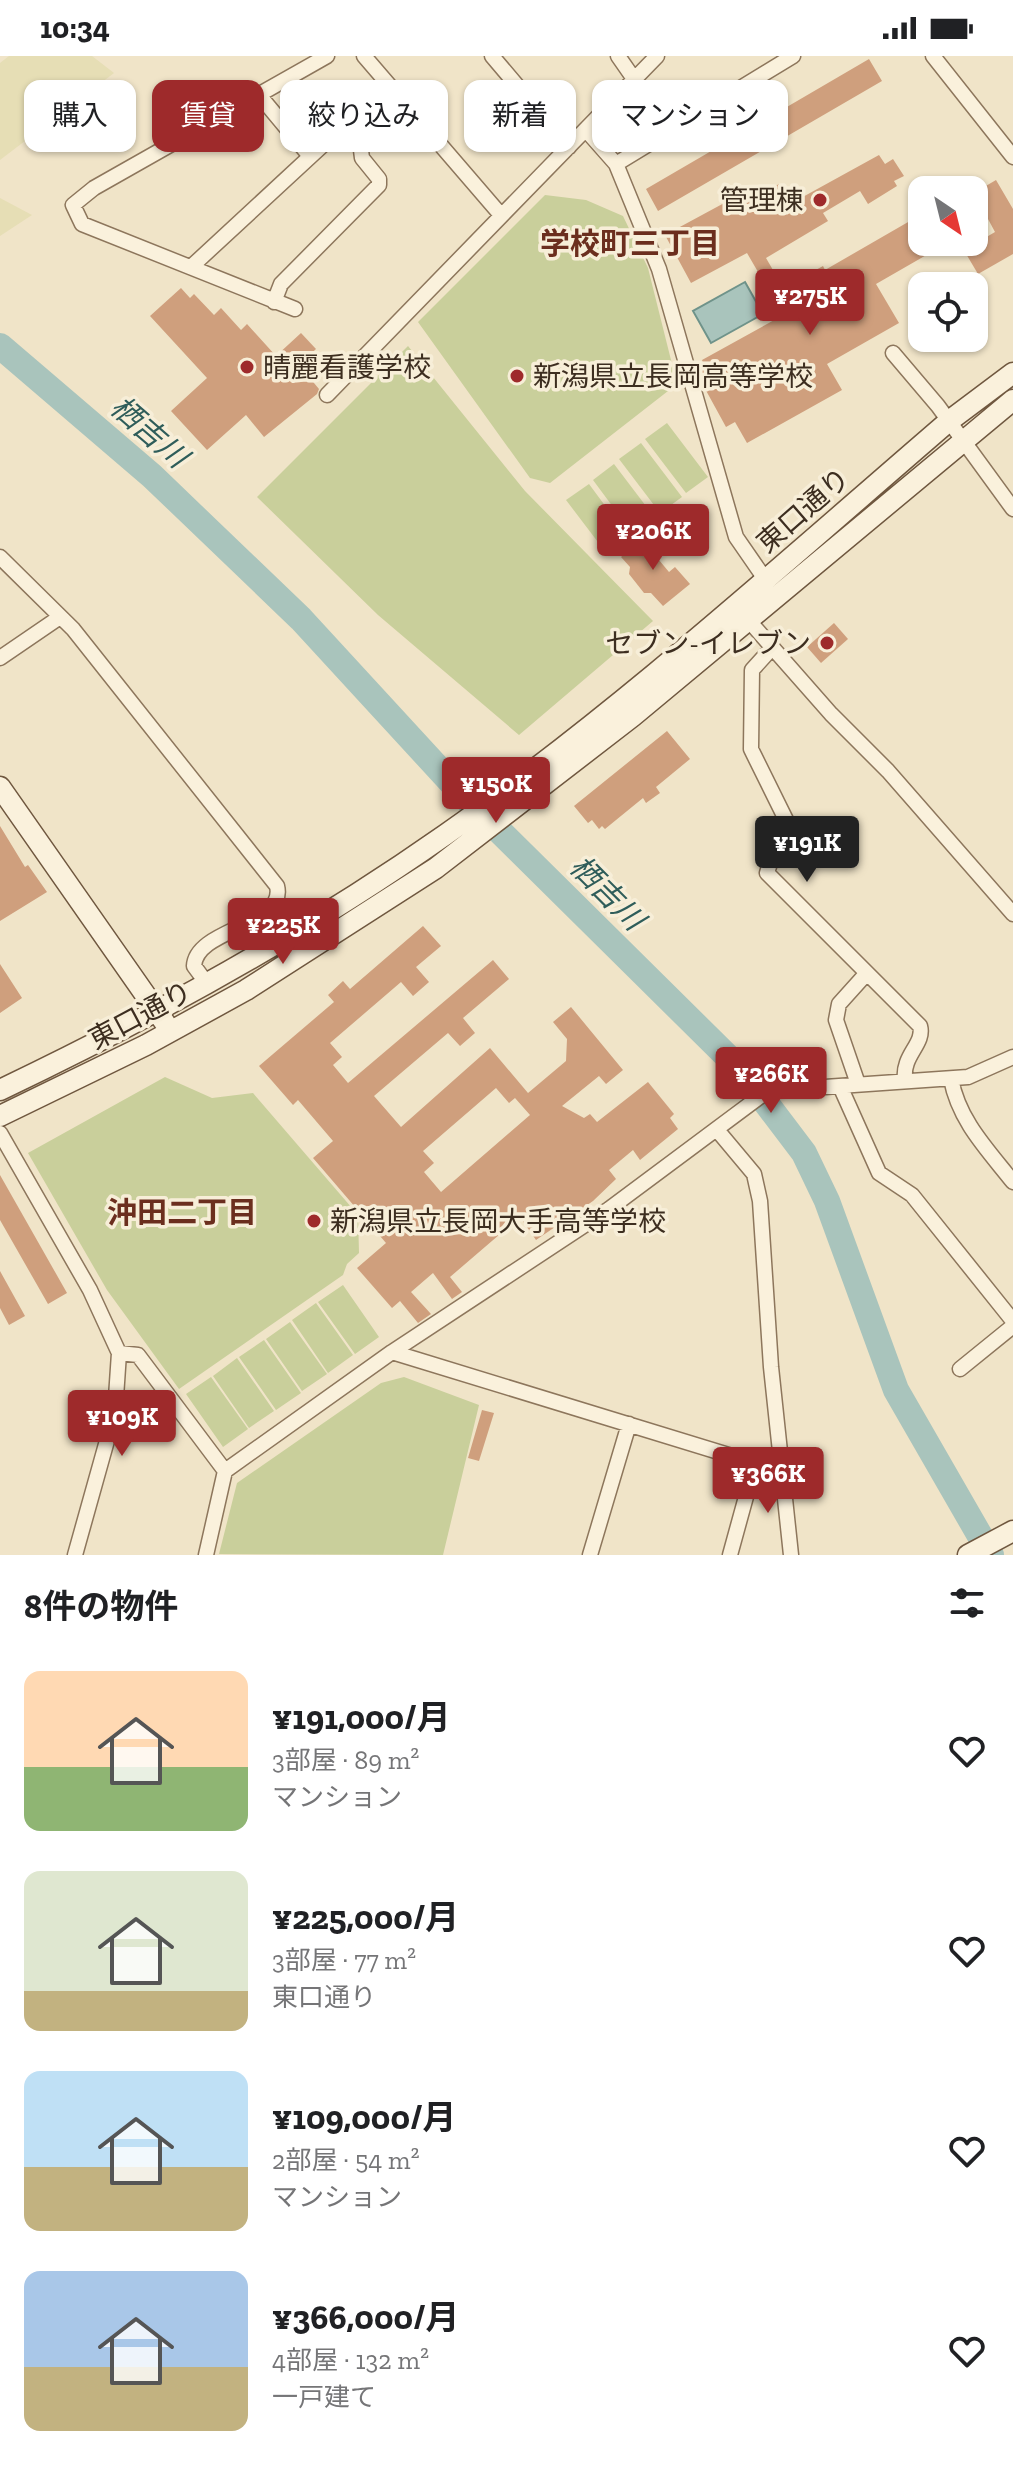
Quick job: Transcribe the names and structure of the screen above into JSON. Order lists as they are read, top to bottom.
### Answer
{
  "streets": {
    "street": ["東口通り"]
  },
  "districts": ["学校町三丁目", "沖田二丁目"],
  "water": ["栖吉川"],
  "places": [
    "管理棟",
    "晴麗看護学校",
    "新潟県立長岡高等学校",
    "セブン-イレブン",
    "新潟県立長岡大手高等学校"
  ],
  "north": "bottom right",
  "page": {
    "status": "10:34",
    "chip": [
      "購入",
      "賃貸",
      "絞り込み",
      "新着",
      "マンション"
    ],
    "price": [
      "¥275K",
      "¥206K",
      "¥150K",
      "¥191K",
      "¥225K",
      "¥266K",
      "¥109K",
      "¥366K"
    ],
    "heading": "8件の物件",
    "list": [
      {
        "name": "¥191,000/月",
        "note": "3部屋 · 89 m² · マンション"
      },
      {
        "name": "¥225,000/月",
        "note": "3部屋 · 77 m² · 東口通り"
      },
      {
        "name": "¥109,000/月",
        "note": "2部屋 · 54 m² · マンション"
      },
      {
        "name": "¥366,000/月",
        "note": "4部屋 · 132 m² · 一戸建て"
      }
    ]
  }
}
